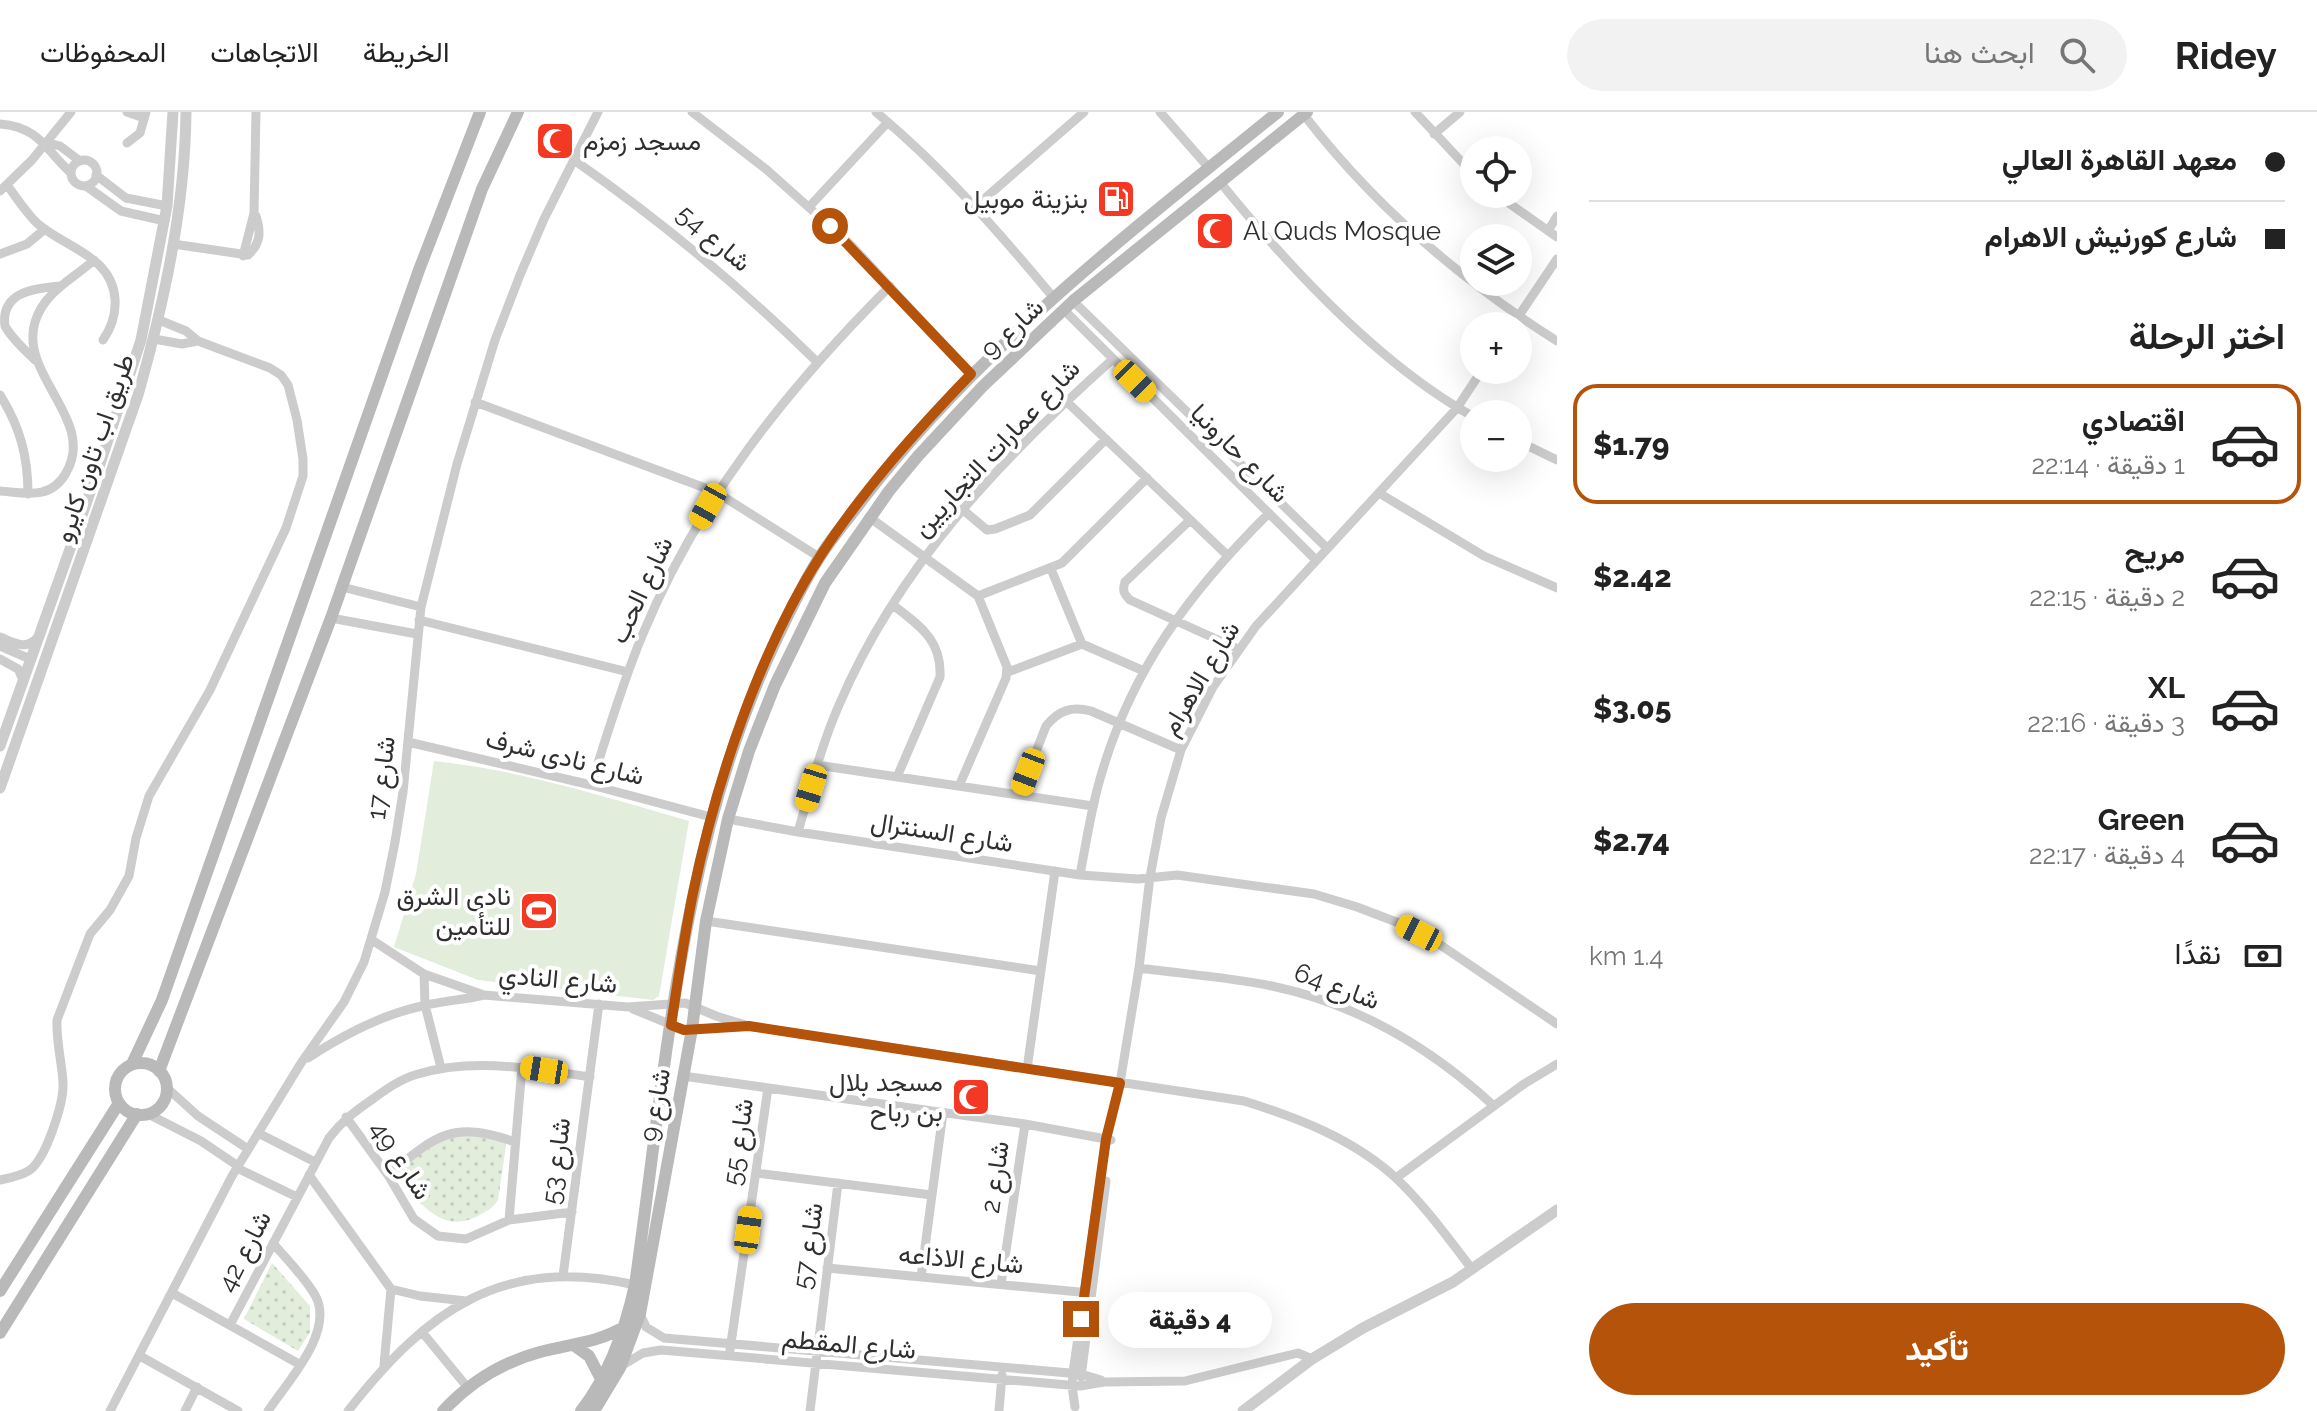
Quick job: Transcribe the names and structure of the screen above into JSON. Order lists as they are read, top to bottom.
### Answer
{
  "streets": {
    "main road": ["شارع 9"],
    "street": [
      "شارع 54",
      "طريق اب تاون كايرو",
      "شارع عمارات التجاريين",
      "شارع حارونيا",
      "شارع الحب",
      "شارع الاهرام",
      "شارع نادى شرف",
      "شارع 17",
      "شارع السنترال",
      "شارع النادي",
      "شارع 64",
      "شارع 55",
      "شارع 49",
      "شارع 53",
      "شارع 2",
      "شارع 57",
      "شارع 42",
      "شارع الاذاعه",
      "شارع المقطم"
    ]
  },
  "crossings": [
    ["شارع 54", "شارع الحب"],
    ["شارع 54", "شارع 17"],
    ["شارع 9", "شارع حارونيا"],
    ["شارع 9", "شارع نادى شرف"],
    ["شارع 9", "شارع السنترال"],
    ["شارع 9", "شارع النادي"],
    ["شارع 9", "شارع المقطم"],
    ["شارع عمارات التجاريين", "شارع حارونيا"],
    ["شارع عمارات التجاريين", "شارع السنترال"],
    ["شارع حارونيا", "شارع الاهرام"],
    ["شارع الحب", "شارع نادى شرف"],
    ["شارع الاهرام", "شارع السنترال"],
    ["شارع الاهرام", "شارع 64"],
    ["شارع الاهرام", "شارع الاذاعه"],
    ["شارع الاهرام", "شارع المقطم"],
    ["شارع نادى شرف", "شارع 17"],
    ["شارع 17", "شارع النادي"],
    ["شارع النادي", "شارع 53"],
    ["شارع 55", "شارع المقطم"],
    ["شارع 49", "شارع 53"],
    ["شارع 49", "شارع 42"],
    ["شارع 53", "شارع 42"],
    ["شارع 2", "شارع الاذاعه"],
    ["شارع 57", "شارع الاذاعه"],
    ["شارع 57", "شارع المقطم"]
  ],
  "places": {
    "mosque": ["مسجد زمزم", "Al Quds Mosque", "مسجد بلال بن رباح"],
    "fuel station": ["بنزينة موبيل"],
    "sports": ["نادى الشرق للتأمين"]
  },
  "page": {
    "header": "Ridey",
    "search": "ابحث هنا",
    "nav": ["الخريطة", "الاتجاهات", "المحفوظات"],
    "banner": ["معهد القاهرة العالي", "شارع كورنيش الاهرام"],
    "map_buttons": ["+", "−"],
    "heading": "اختر الرحلة",
    "list": [
      {
        "name": "اقتصادي",
        "note": "1 دقيقة · 22:14",
        "value": "$1.79"
      },
      {
        "name": "مريح",
        "note": "2 دقيقة · 22:15",
        "value": "$2.42"
      },
      {
        "name": "XL",
        "note": "3 دقيقة · 22:16",
        "value": "$3.05"
      },
      {
        "name": "Green",
        "note": "4 دقيقة · 22:17",
        "value": "$2.74"
      }
    ],
    "pay": ["نقدًا", "1.4 km"],
    "buttons": "تأكيد",
    "bubble": "4 دقيقة"
  }
}
